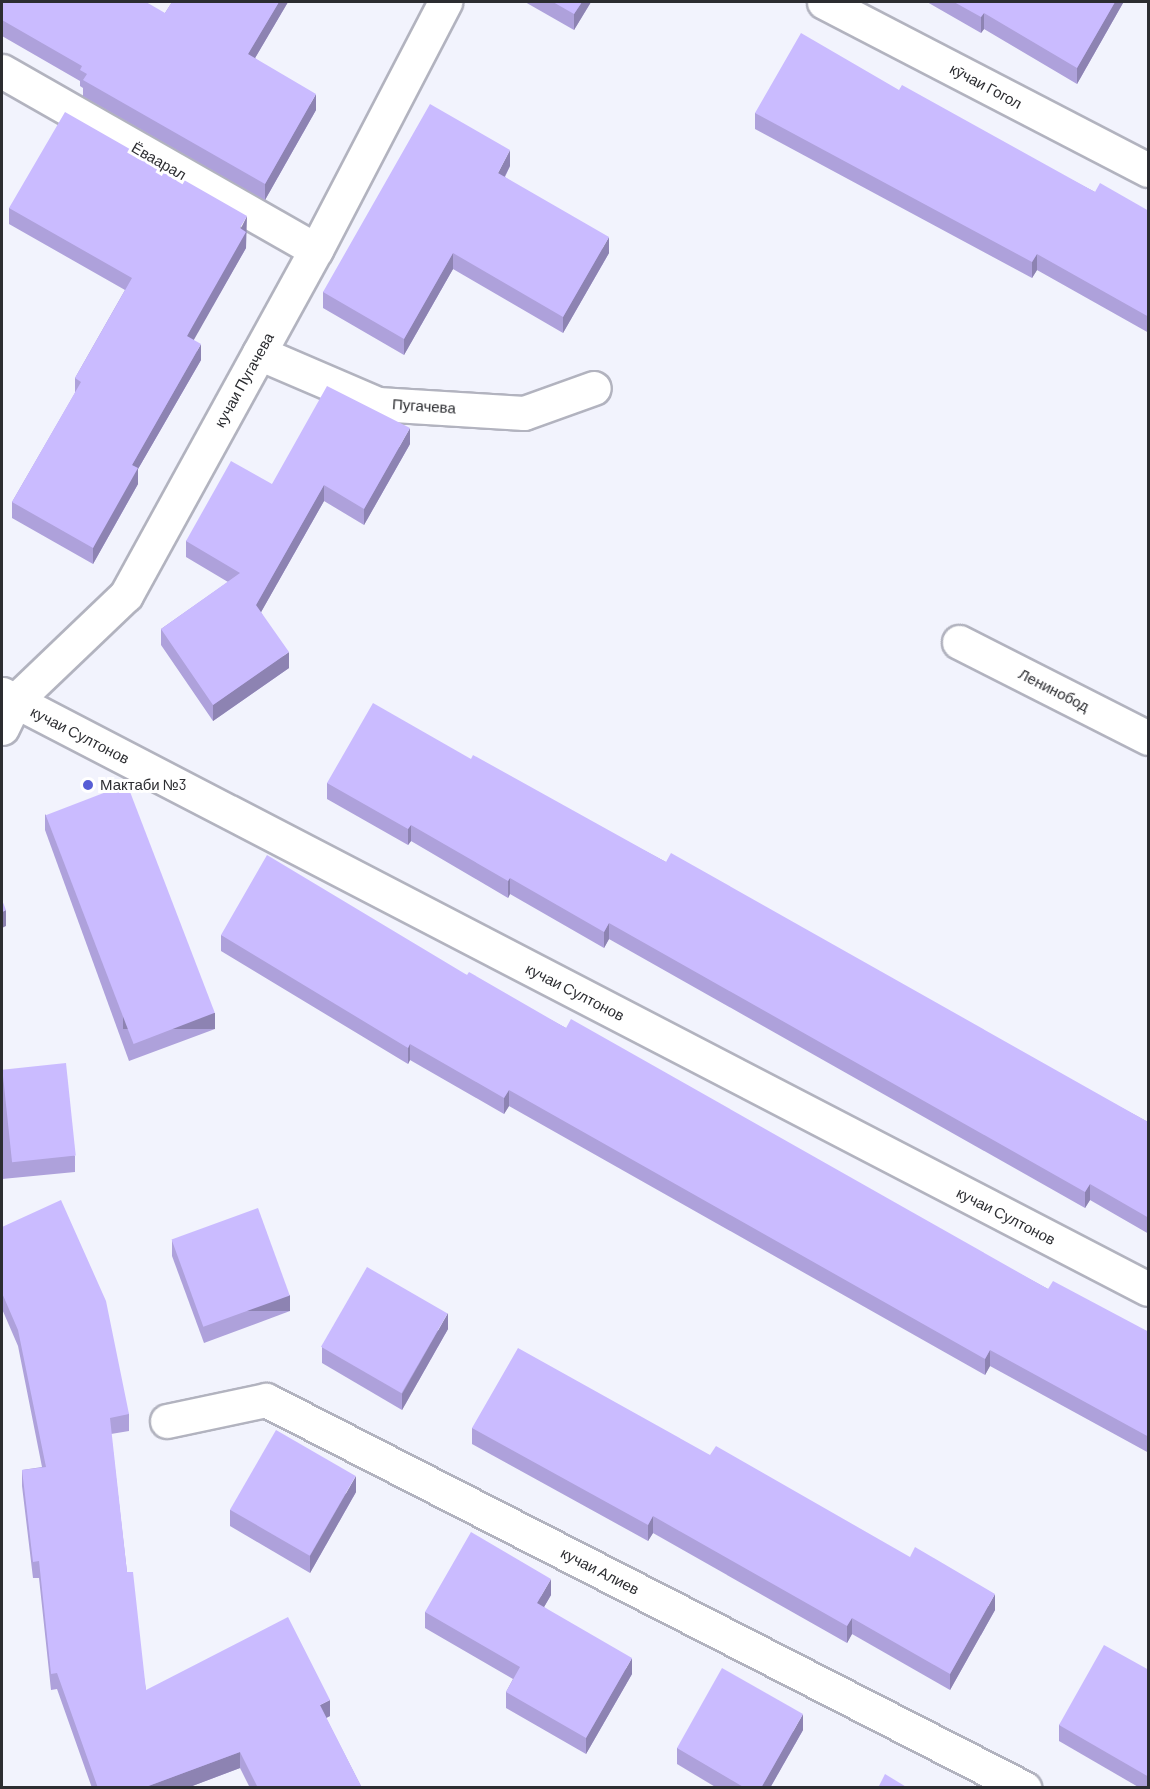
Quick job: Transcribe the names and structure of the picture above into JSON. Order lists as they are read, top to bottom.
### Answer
{
  "streets": {
    "street": [
      "кӯчаи Гогол",
      "Ёваарал",
      "кучаи Пугачева",
      "Пугачева",
      "Ленинобод",
      "кучаи Султонов",
      "кучаи Алиев"
    ]
  },
  "crossings": [
    ["Ёваарал", "кучаи Пугачева"],
    ["кучаи Пугачева", "Пугачева"],
    ["кучаи Пугачева", "кучаи Султонов"]
  ],
  "places": ["Мактаби №3"]
}
